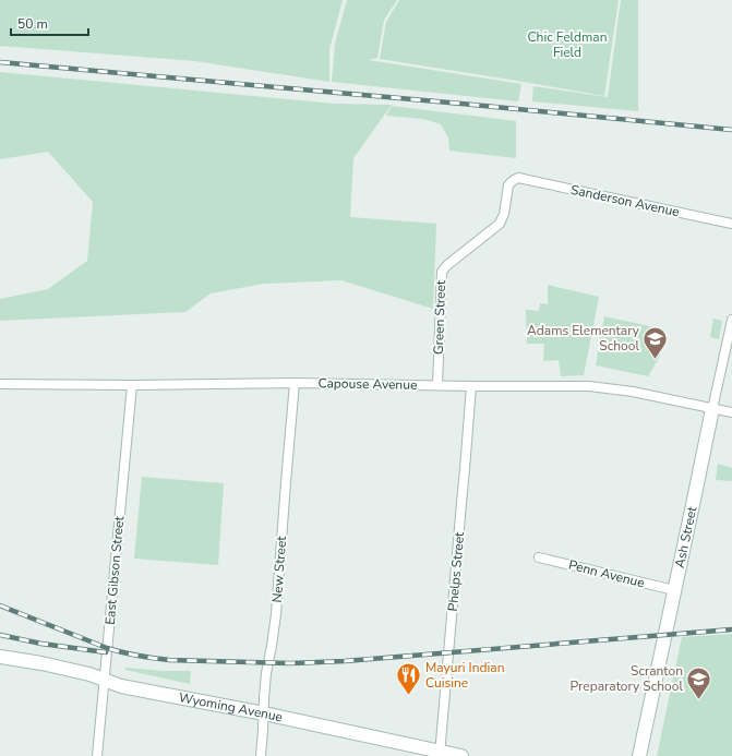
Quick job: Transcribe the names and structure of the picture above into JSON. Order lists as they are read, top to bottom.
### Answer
{
  "streets": {
    "main road": ["Ash Street", "Wyoming Avenue"],
    "street": [
      "Sanderson Avenue",
      "Green Street",
      "Capouse Avenue",
      "New Street",
      "East Gibson Street",
      "Phelps Street",
      "Penn Avenue"
    ]
  },
  "crossings": [
    ["Sanderson Avenue", "Green Street"],
    ["Green Street", "Capouse Avenue"],
    ["Capouse Avenue", "Ash Street"],
    ["Capouse Avenue", "New Street"],
    ["Capouse Avenue", "East Gibson Street"],
    ["Capouse Avenue", "Phelps Street"],
    ["Ash Street", "Penn Avenue"],
    ["New Street", "Wyoming Avenue"],
    ["East Gibson Street", "Wyoming Avenue"],
    ["Phelps Street", "Wyoming Avenue"]
  ],
  "parks": ["Chic Feldman Field"],
  "places": {
    "school or university": ["Adams Elementary School", "Scranton Preparatory School"],
    "restaurant": ["Mayuri Indian Cuisine"]
  },
  "scale_bar": "50 m"
}
